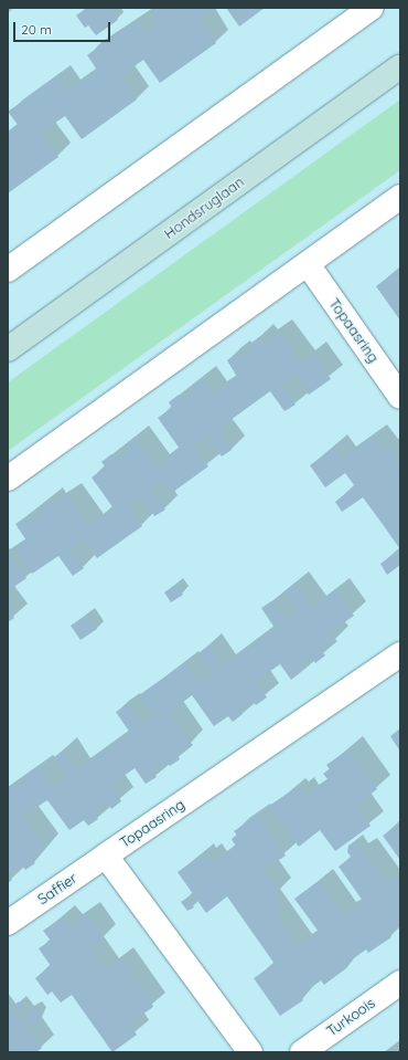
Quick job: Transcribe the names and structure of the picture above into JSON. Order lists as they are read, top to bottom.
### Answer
{
  "streets": {
    "main road": ["Hondsruglaan"],
    "street": ["Topaasring", "Saffier", "Turkoois"]
  },
  "crossings": [
    ["Topaasring", "Saffier"]
  ],
  "scale_bar": "20 m"
}
